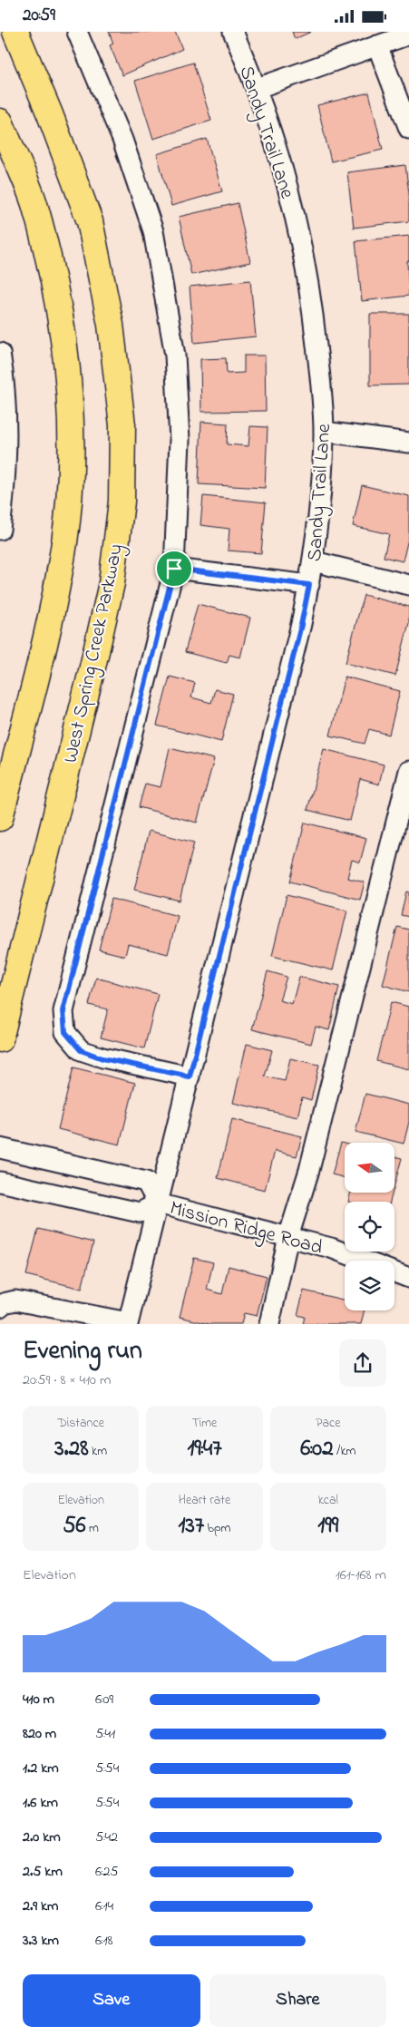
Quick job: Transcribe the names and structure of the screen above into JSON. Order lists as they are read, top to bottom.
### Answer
{
  "streets": {
    "main road": ["West Spring Creek Parkway"],
    "street": ["Sandy Trail Lane", "Mission Ridge Road"]
  },
  "crossings": [
    ["Sandy Trail Lane", "Mission Ridge Road"]
  ],
  "north": "left",
  "page": {
    "status": "20:59",
    "heading": ["Evening run", "20:59 · 8 × 410 m"],
    "stats": [
      ["Distance", "3.28 km"],
      ["Time", "19:47"],
      ["Pace", "6:02 /km"],
      ["Elevation", "56 m"],
      ["Heart rate", "137 bpm"],
      ["kcal", "199"]
    ],
    "chart": ["Elevation", "161–168 m"],
    "list": [
      {
        "name": "410 m",
        "note": "6:09"
      },
      {
        "name": "820 m",
        "note": "5:41"
      },
      {
        "name": "1.2 km",
        "note": "5:54"
      },
      {
        "name": "1.6 km",
        "note": "5:54"
      },
      {
        "name": "2.0 km",
        "note": "5:42"
      },
      {
        "name": "2.5 km",
        "note": "6:25"
      },
      {
        "name": "2.9 km",
        "note": "6:14"
      },
      {
        "name": "3.3 km",
        "note": "6:18"
      }
    ],
    "buttons": ["Save", "Share"]
  }
}
